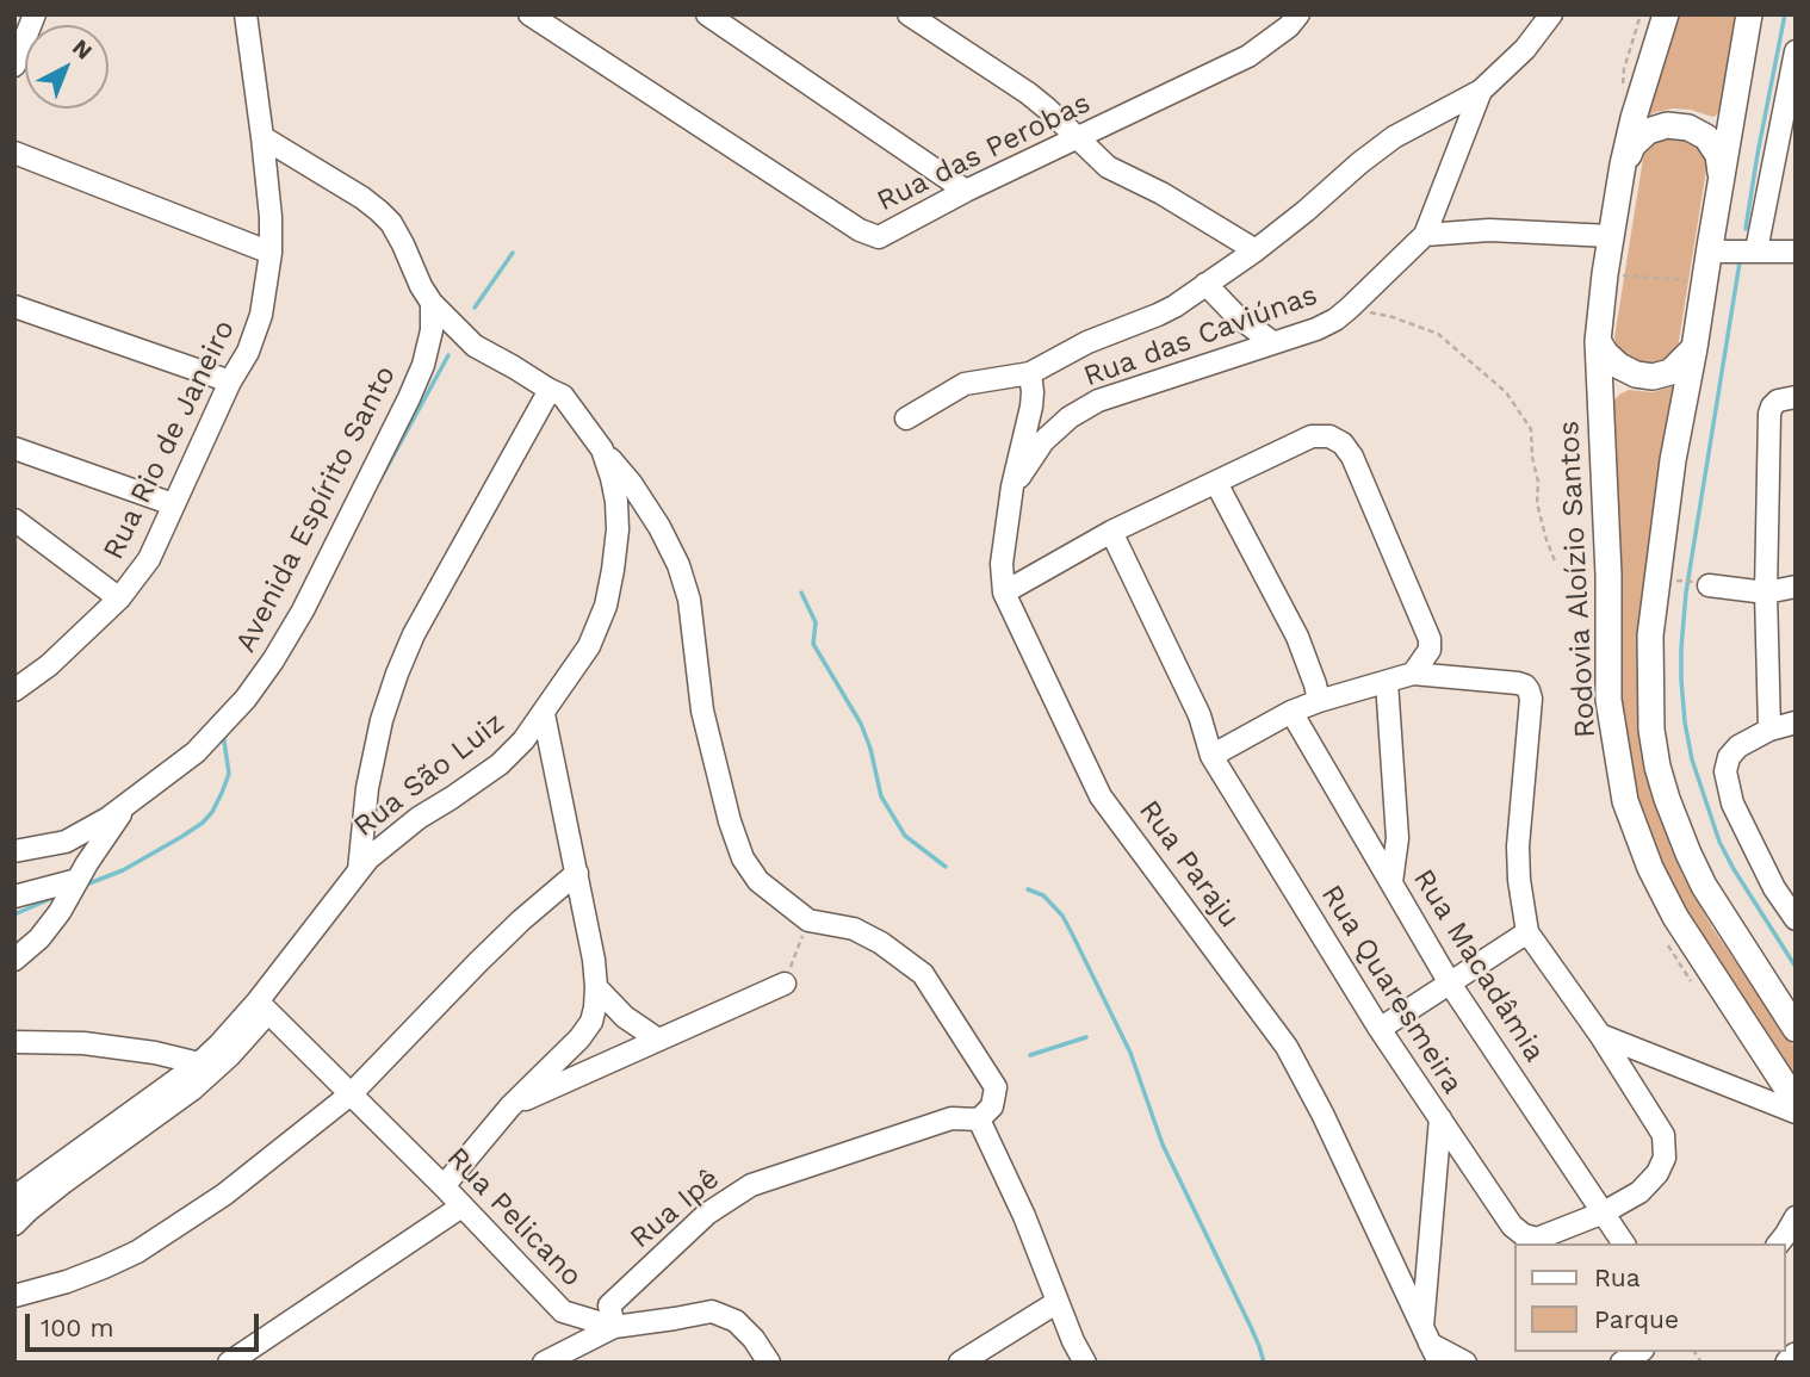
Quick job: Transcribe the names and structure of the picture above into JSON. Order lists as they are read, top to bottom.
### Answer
{
  "streets": {
    "main road": ["Rodovia Aloízio Santos"],
    "street": [
      "Rua das Perobas",
      "Rua das Caviúnas",
      "Rua Rio de Janeiro",
      "Avenida Espírito Santo",
      "Rua São Luiz",
      "Rua Paraju",
      "Rua Macadâmia",
      "Rua Quaresmeira",
      "Rua Ipê",
      "Rua Pelicano"
    ]
  },
  "crossings": [
    ["Rua das Caviúnas", "Rua Paraju"],
    ["Avenida Espírito Santo", "Rua São Luiz"],
    ["Rua São Luiz", "Rua Pelicano"],
    ["Rua Macadâmia", "Rua Quaresmeira"],
    ["Rua Ipê", "Rua Pelicano"]
  ],
  "legend": ["Rua", "Parque"],
  "scale_bar": "100 m",
  "north": "top right"
}
